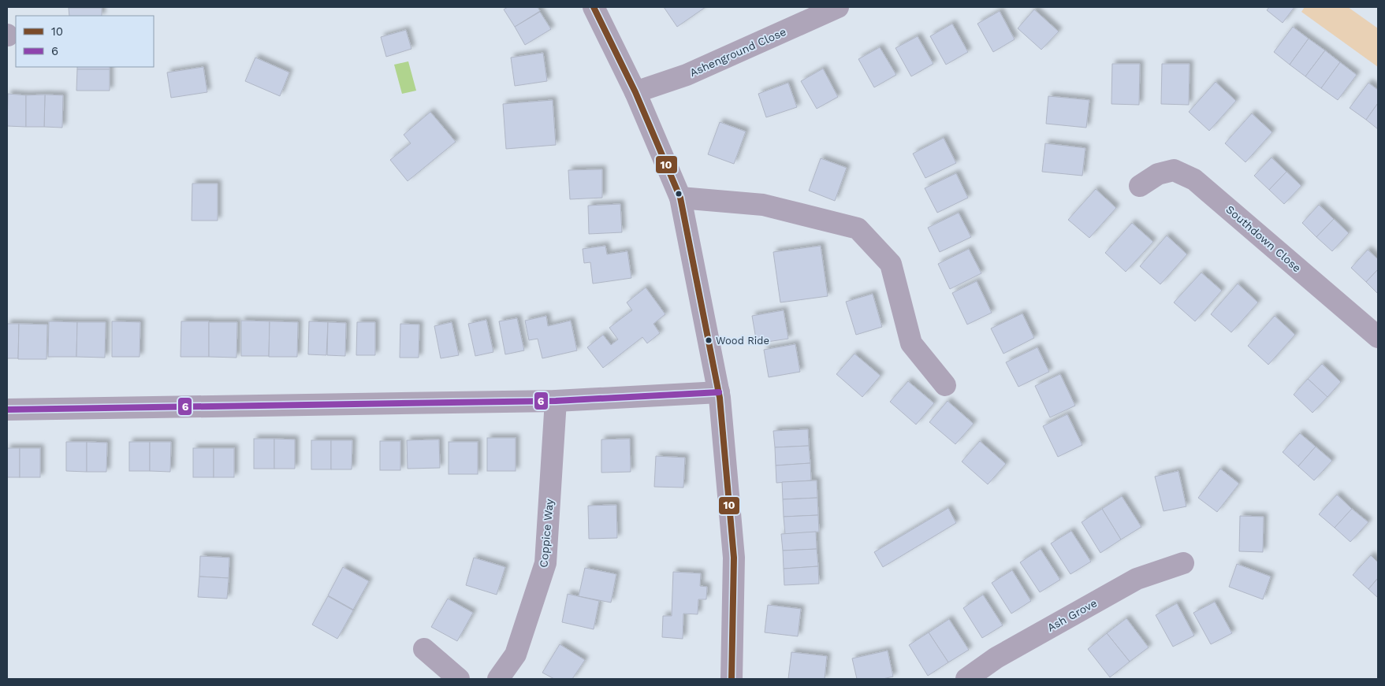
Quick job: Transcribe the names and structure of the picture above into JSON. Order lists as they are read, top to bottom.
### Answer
{
  "streets": {
    "street": [
      "Ashenground Close",
      "Southdown Close",
      "Coppice Way",
      "Ash Grove"
    ]
  },
  "places": ["Wood Ride"],
  "lines": ["transit line 10", "transit line 6"],
  "legend": ["10", "6"]
}
